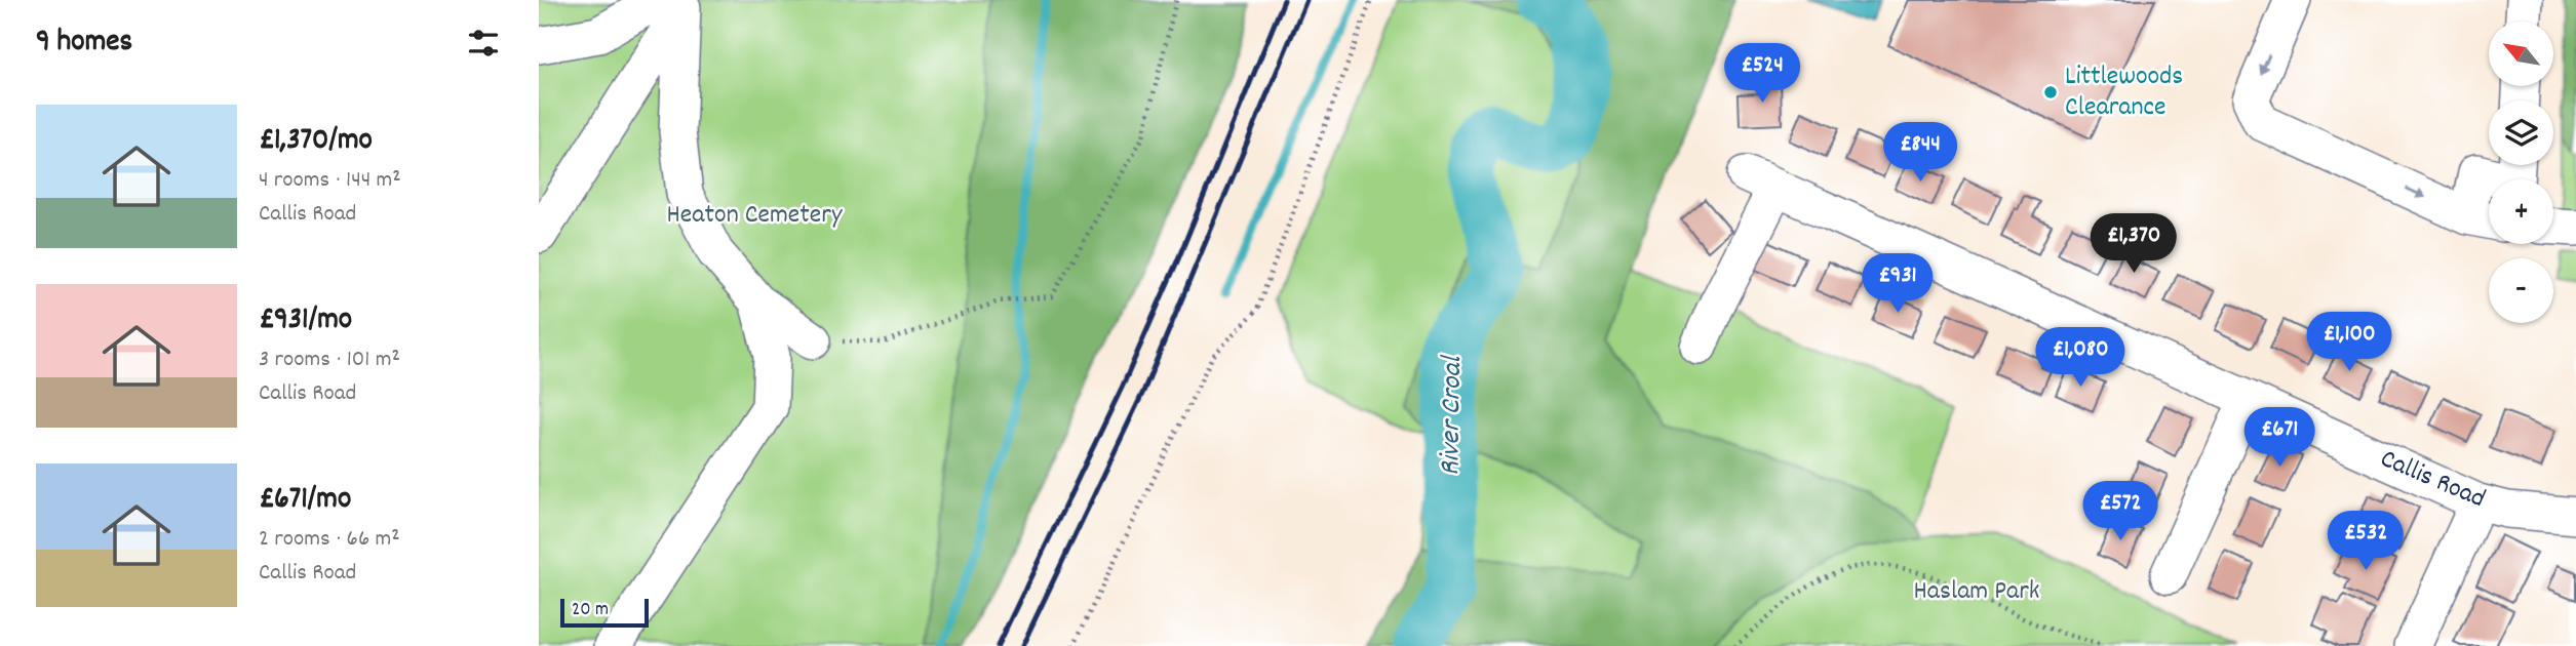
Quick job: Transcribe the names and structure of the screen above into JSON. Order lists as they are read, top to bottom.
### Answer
{
  "streets": {
    "street": ["Callis Road"]
  },
  "water": ["River Croal"],
  "parks": ["Heaton Cemetery", "Haslam Park"],
  "places": ["Littlewoods Clearance"],
  "scale_bar": "20 m",
  "north": "top left",
  "page": {
    "heading": "9 homes",
    "map_buttons": ["+", "−"],
    "price": [
      "£524",
      "£844",
      "£1,370",
      "£931",
      "£1,100",
      "£1,080",
      "£671",
      "£572",
      "£532"
    ],
    "list": [
      {
        "name": "£1,370/mo",
        "note": "4 rooms · 144 m² · Callis Road"
      },
      {
        "name": "£931/mo",
        "note": "3 rooms · 101 m² · Callis Road"
      },
      {
        "name": "£671/mo",
        "note": "2 rooms · 66 m² · Callis Road"
      }
    ],
    "scale": "20 m"
  }
}
